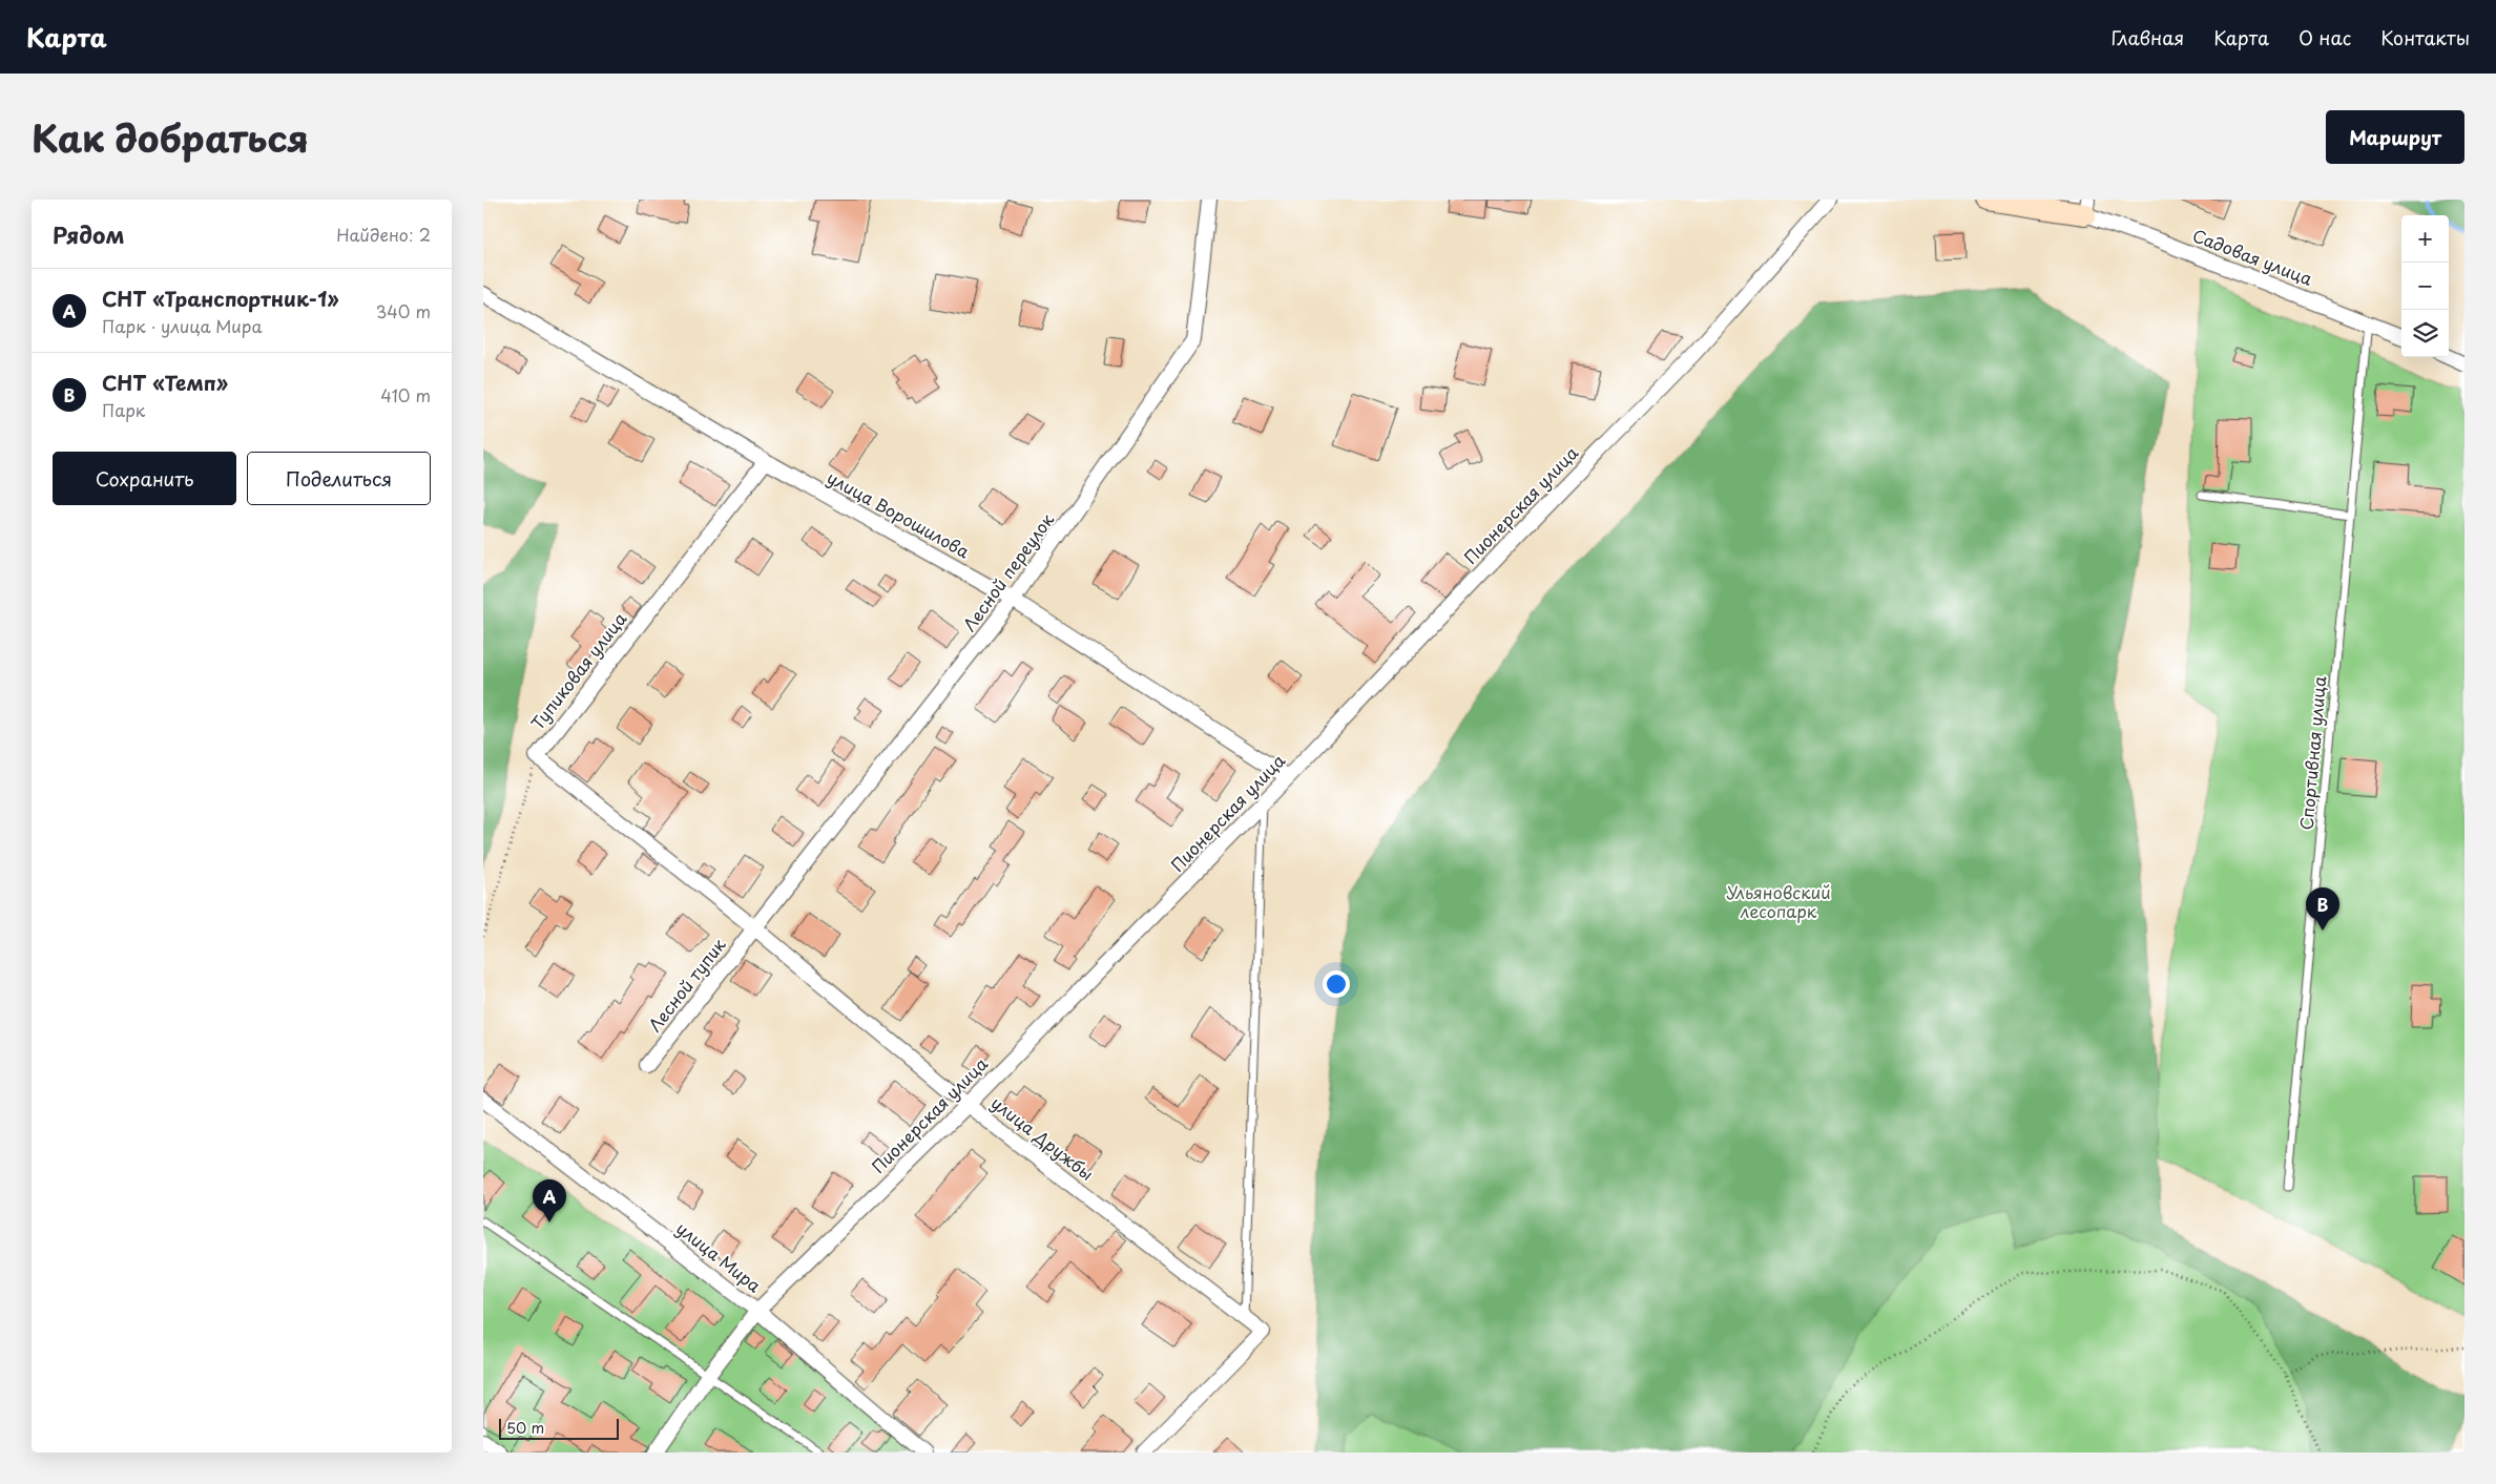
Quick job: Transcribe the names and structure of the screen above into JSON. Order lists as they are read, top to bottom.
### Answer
{
  "streets": {
    "street": [
      "Садовая улица",
      "Пионерская улица",
      "улица Ворошилова",
      "Лесной переулок",
      "Тупиковая улица",
      "Лесной тупик",
      "улица Дружбы",
      "улица Мира"
    ],
    "lane": ["Спортивная улица"]
  },
  "crossings": [
    ["Садовая улица", "Спортивная улица"],
    ["Пионерская улица", "улица Ворошилова"],
    ["Пионерская улица", "улица Дружбы"],
    ["Пионерская улица", "улица Мира"],
    ["улица Ворошилова", "Лесной переулок"],
    ["улица Ворошилова", "Тупиковая улица"],
    ["Лесной переулок", "Лесной тупик"],
    ["Лесной переулок", "улица Дружбы"],
    ["Тупиковая улица", "улица Дружбы"],
    ["Лесной тупик", "улица Дружбы"]
  ],
  "parks": ["Ульяновский лесопарк"],
  "scale_bar": "50 m",
  "page": {
    "header": "Карта",
    "nav": [
      "Главная",
      "Карта",
      "О нас",
      "Контакты"
    ],
    "title": "Как добраться",
    "buttons": [
      "Маршрут",
      ["Сохранить", "Поделиться"]
    ],
    "heading": ["Рядом", "Найдено: 2"],
    "map_buttons": ["+", "−"],
    "list": [
      {
        "mark": "A",
        "name": "СНТ «Транспортник-1»",
        "note": "Парк · улица Мира",
        "value": "340 m"
      },
      {
        "mark": "B",
        "name": "СНТ «Темп»",
        "note": "Парк",
        "value": "410 m"
      }
    ],
    "pins": ["B", "A"],
    "scale": "50 m"
  }
}
